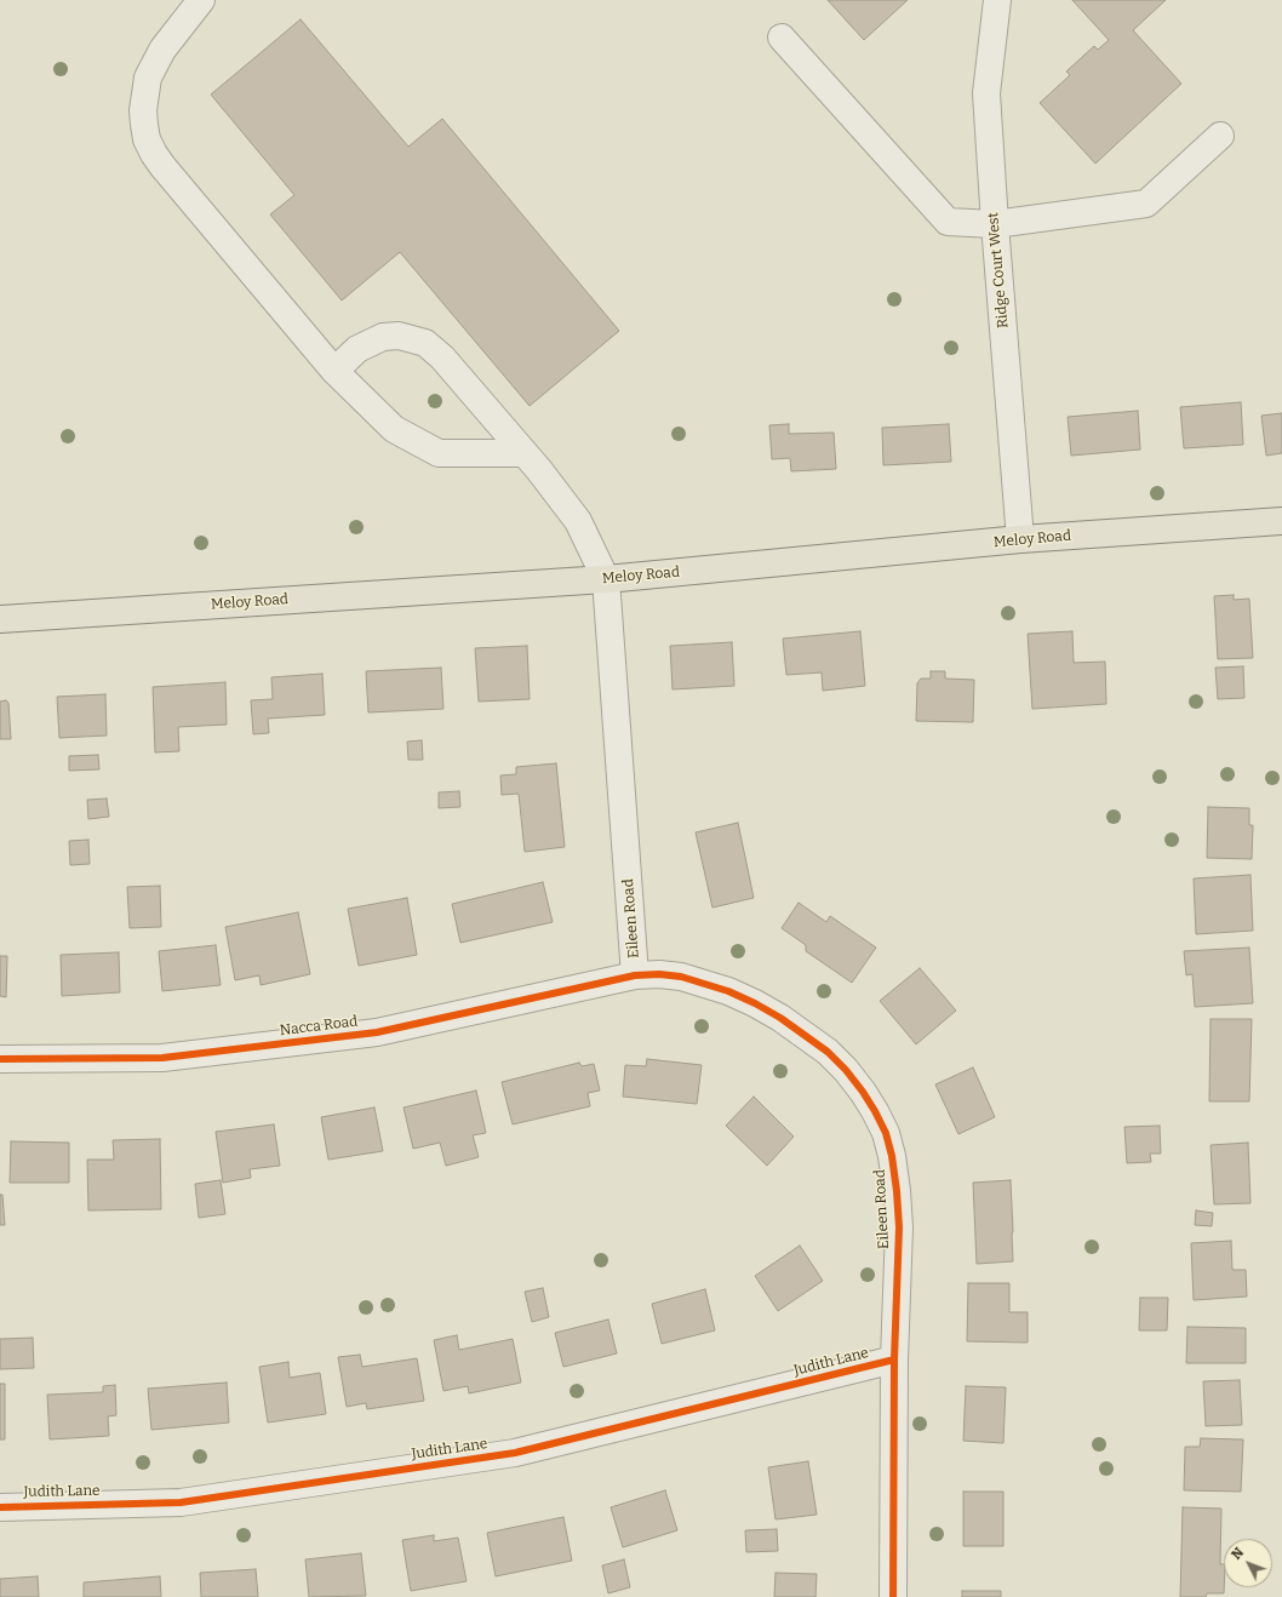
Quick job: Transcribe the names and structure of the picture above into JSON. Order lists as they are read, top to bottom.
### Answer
{
  "streets": {
    "main road": ["Meloy Road"],
    "street": [
      "Ridge Court West",
      "Eileen Road",
      "Nacca Road",
      "Judith Lane"
    ]
  },
  "crossings": [
    ["Ridge Court West", "Meloy Road"],
    ["Meloy Road", "Eileen Road"],
    ["Eileen Road", "Nacca Road"],
    ["Eileen Road", "Judith Lane"]
  ],
  "north": "top left"
}
